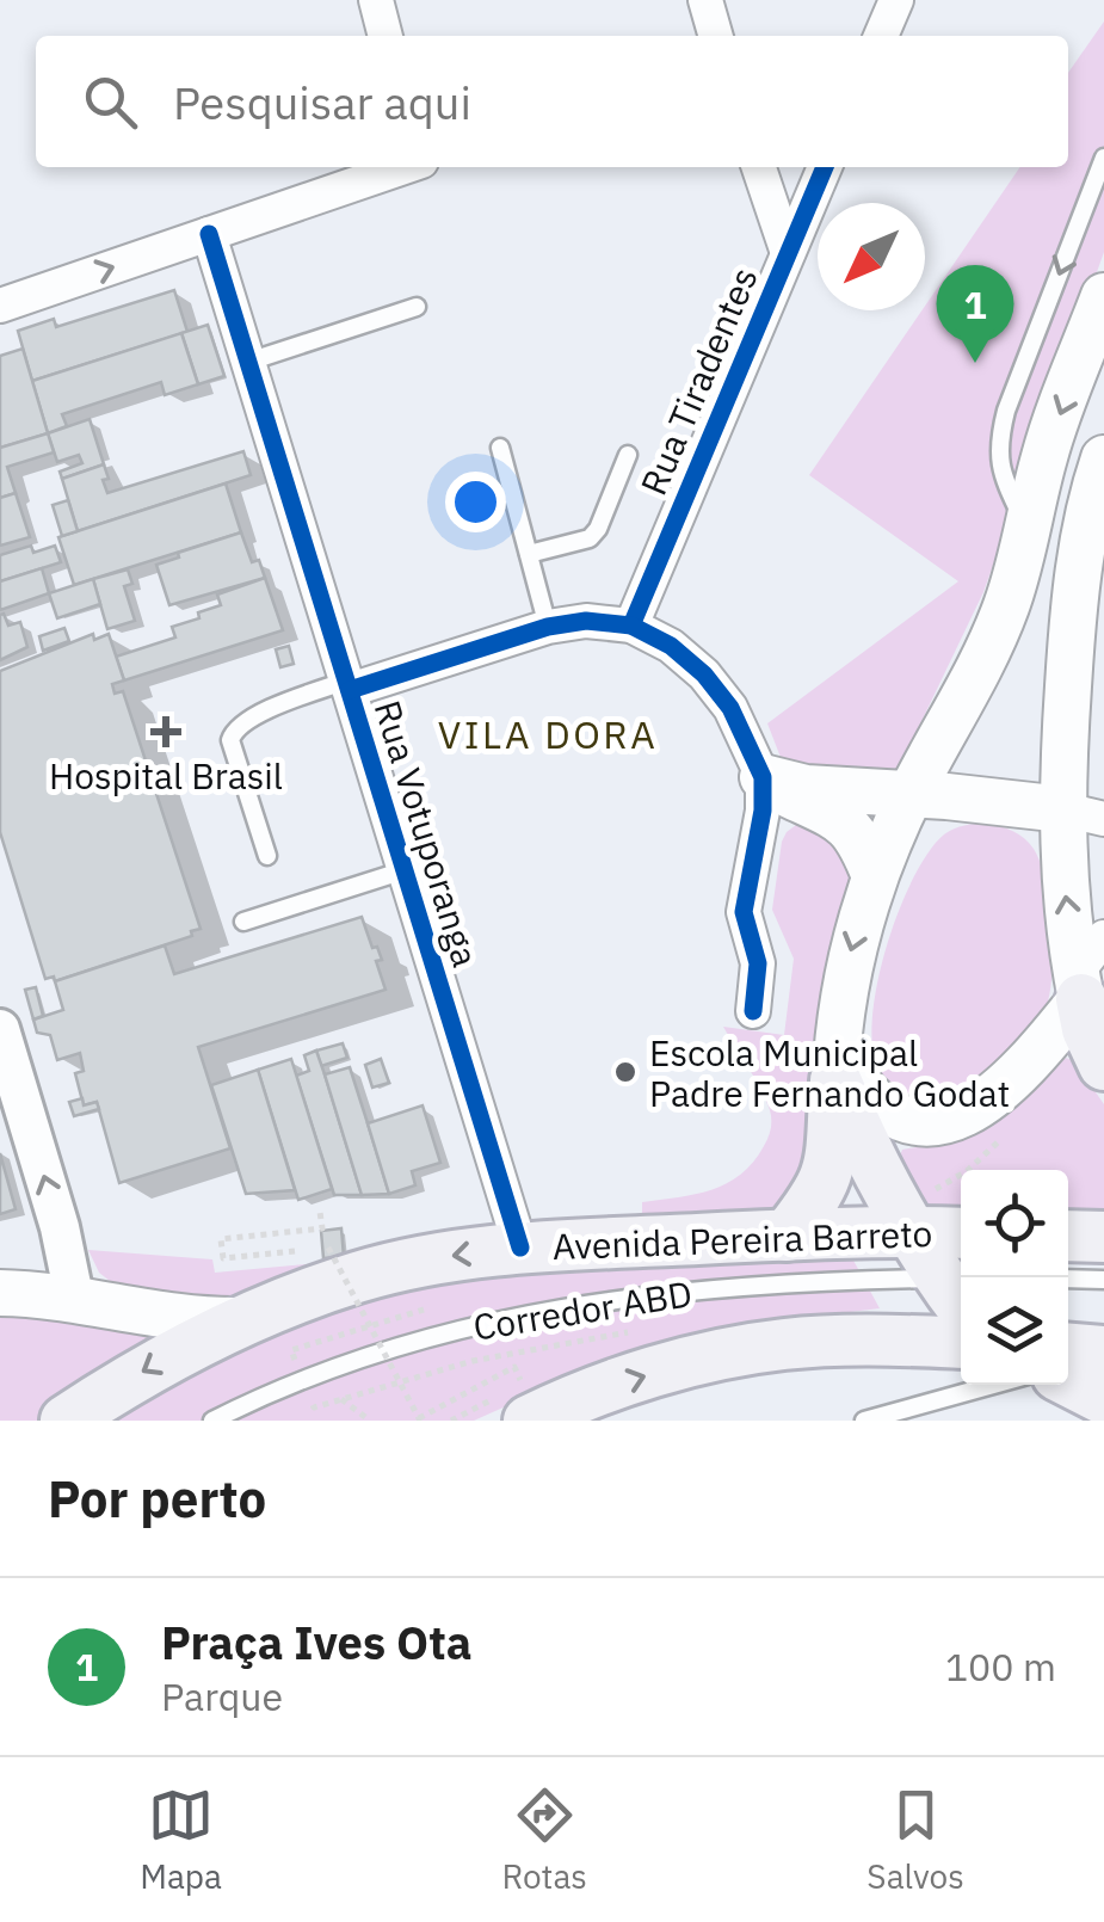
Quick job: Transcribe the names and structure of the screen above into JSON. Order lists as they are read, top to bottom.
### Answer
{
  "streets": {
    "main road": ["Avenida Pereira Barreto"],
    "street": ["Rua Tiradentes", "Rua Votuporanga"],
    "lane": ["Corredor ABD"]
  },
  "crossings": [
    ["Rua Votuporanga", "Avenida Pereira Barreto"]
  ],
  "one_way": ["Avenida Pereira Barreto"],
  "districts": ["VILA DORA"],
  "places": {
    "health": ["Hospital Brasil"],
    "other": ["Escola Municipal Padre Fernando Godat"]
  },
  "north": "bottom left",
  "page": {
    "search": "Pesquisar aqui",
    "pins": "1",
    "heading": "Por perto",
    "list": [
      {
        "mark": "1",
        "name": "Praça Ives Ota",
        "note": "Parque",
        "value": "100 m"
      }
    ],
    "nav": ["Mapa", "Rotas", "Salvos"]
  }
}
